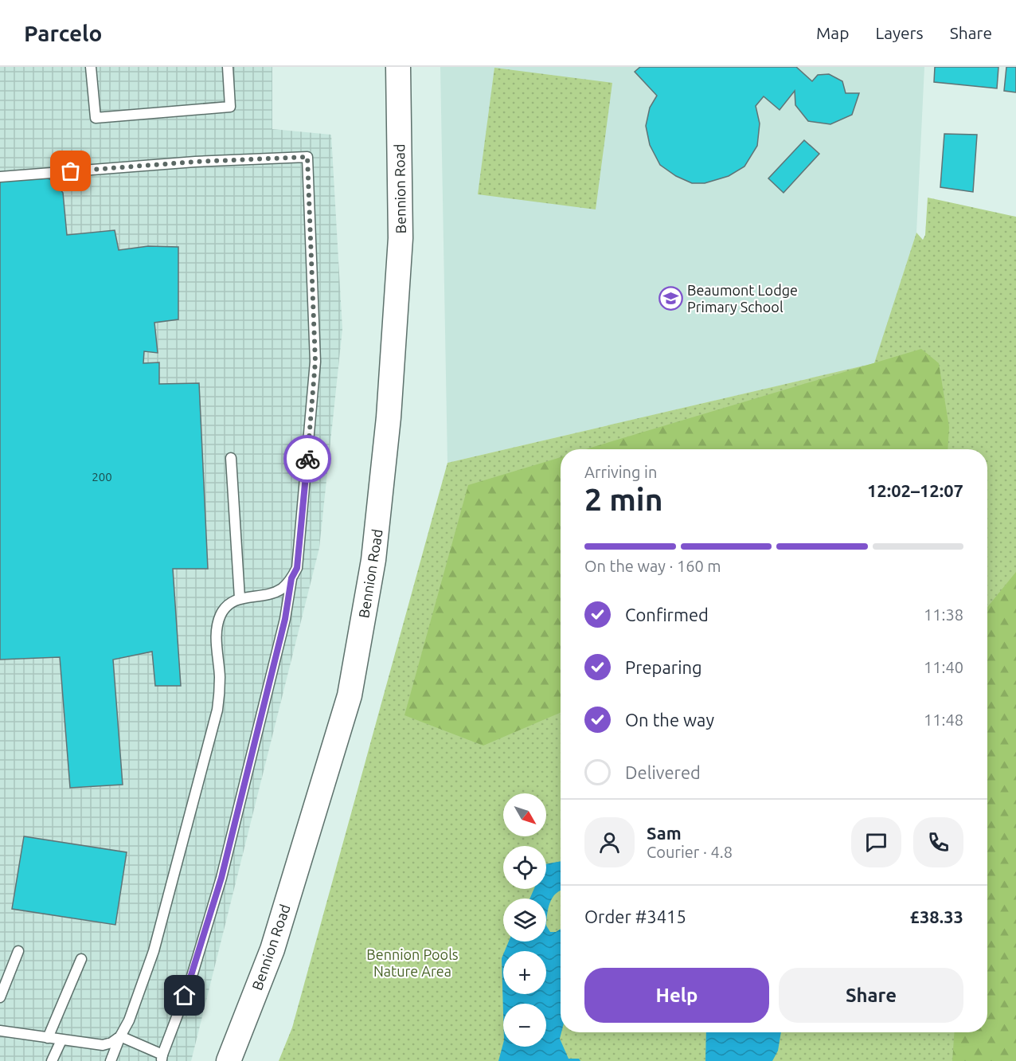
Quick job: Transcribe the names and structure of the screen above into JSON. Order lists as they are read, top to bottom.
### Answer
{
  "streets": {
    "street": ["Bennion Road"]
  },
  "parks": ["Bennion Pools Nature Area"],
  "places": {
    "school or university": ["Beaumont Lodge Primary School"]
  },
  "house_numbers": ["200"],
  "north": "bottom right",
  "page": {
    "header": "Parcelo",
    "nav": ["Map", "Layers", "Share"],
    "heading": ["2 min", "Arriving in", "12:02–12:07"],
    "panel": [
      "Sam",
      "Courier · 4.8",
      "Order #3415",
      "£38.33"
    ],
    "bar": "On the way · 160 m",
    "list": [
      ["Confirmed", "11:38"],
      ["Preparing", "11:40"],
      ["On the way", "11:48"],
      "Delivered"
    ],
    "map_buttons": ["+", "−"],
    "buttons": ["Help", "Share"]
  }
}
